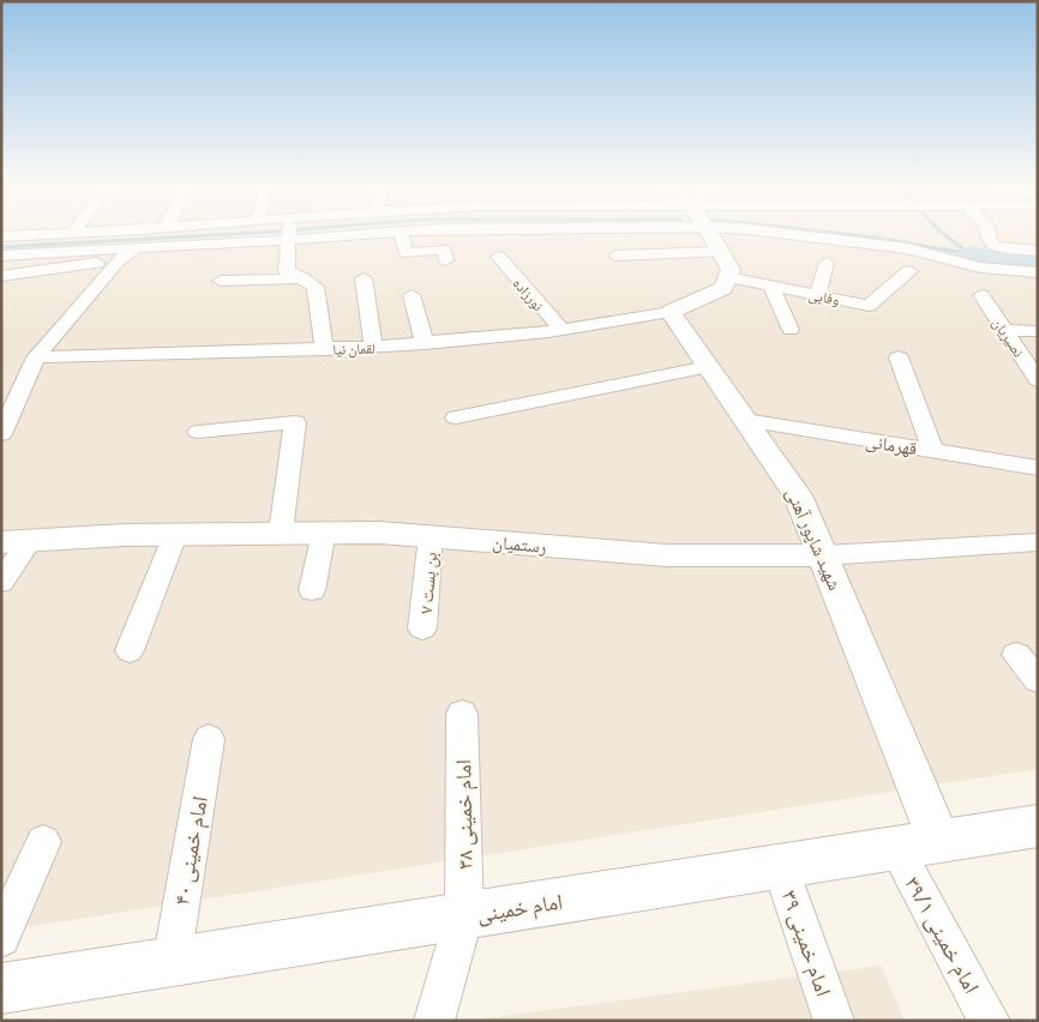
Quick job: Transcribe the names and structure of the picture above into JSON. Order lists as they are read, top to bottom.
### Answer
{
  "streets": {
    "street": [
      "نورزاده",
      "وفایی",
      "نصیریان",
      "لقمان نیا",
      "قهرمانی",
      "شهید شاپور آهنی",
      "رستمیان",
      "بن بست ۷",
      "امام خمینی ۳۸",
      "امام خمینی ۴۰",
      "امام خمینی",
      "امام خمینی ۳۹/۱",
      "امام خمینی ۳۹"
    ]
  },
  "crossings": [
    ["نورزاده", "لقمان نیا"],
    ["لقمان نیا", "شهید شاپور آهنی"],
    ["قهرمانی", "شهید شاپور آهنی"],
    ["شهید شاپور آهنی", "رستمیان"],
    ["شهید شاپور آهنی", "امام خمینی"],
    ["شهید شاپور آهنی", "امام خمینی ۳۹/۱"],
    ["رستمیان", "بن بست ۷"],
    ["امام خمینی ۳۸", "امام خمینی"],
    ["امام خمینی ۴۰", "امام خمینی"],
    ["امام خمینی", "امام خمینی ۳۹/۱"],
    ["امام خمینی", "امام خمینی ۳۹"]
  ]
}
